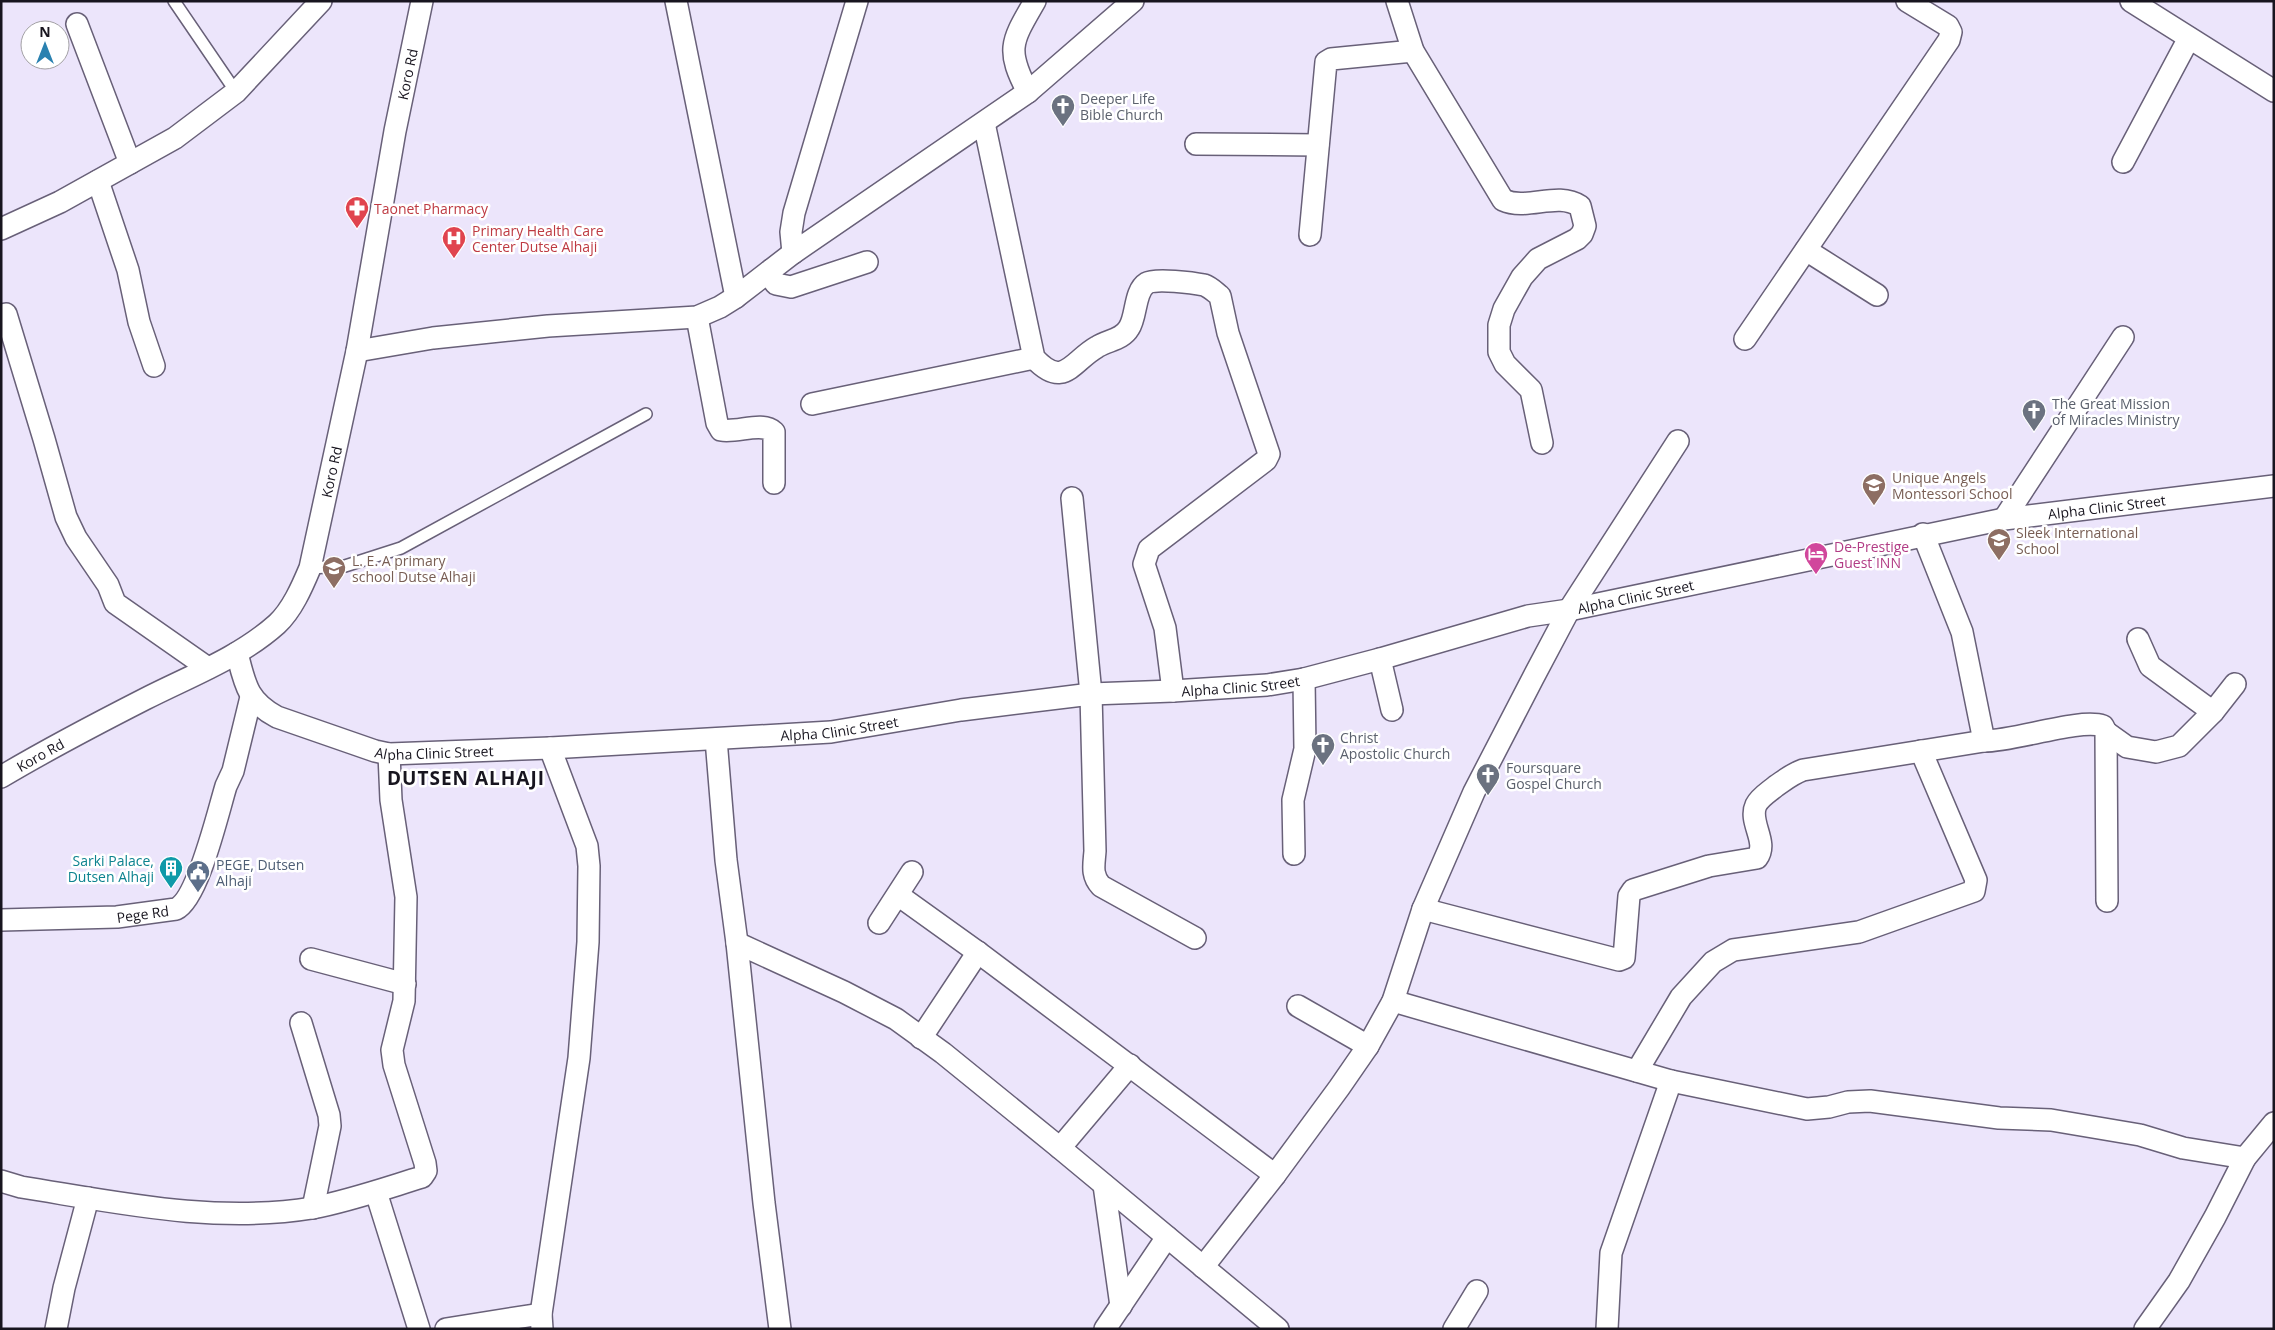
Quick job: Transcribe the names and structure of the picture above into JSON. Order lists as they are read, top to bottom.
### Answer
{
  "streets": {
    "street": ["Koro Rd", "Alpha Clinic Street", "Pege Rd"]
  },
  "crossings": [
    ["Alpha Clinic Street", "Pege Rd"]
  ],
  "districts": ["DUTSEN ALHAJI"],
  "places": {
    "church": [
      "Deeper Life Bible Church",
      "The Great Mission of Miracles Ministry",
      "Christ Apostolic Church",
      "Foursquare Gospel Church"
    ],
    "pharmacy": ["Taonet Pharmacy"],
    "hospital": ["Primary Health Care Center Dutse Alhaji"],
    "school or university": ["Unique Angels Montessori School", "Sleek International School", "L. E. A primary school Dutse Alhaji"],
    "hotel": ["De-Prestige Guest INN"],
    "building": ["Sarki Palace, Dutsen Alhaji"],
    "public building": ["PEGE, Dutsen Alhaji"]
  },
  "north": "top"
}
